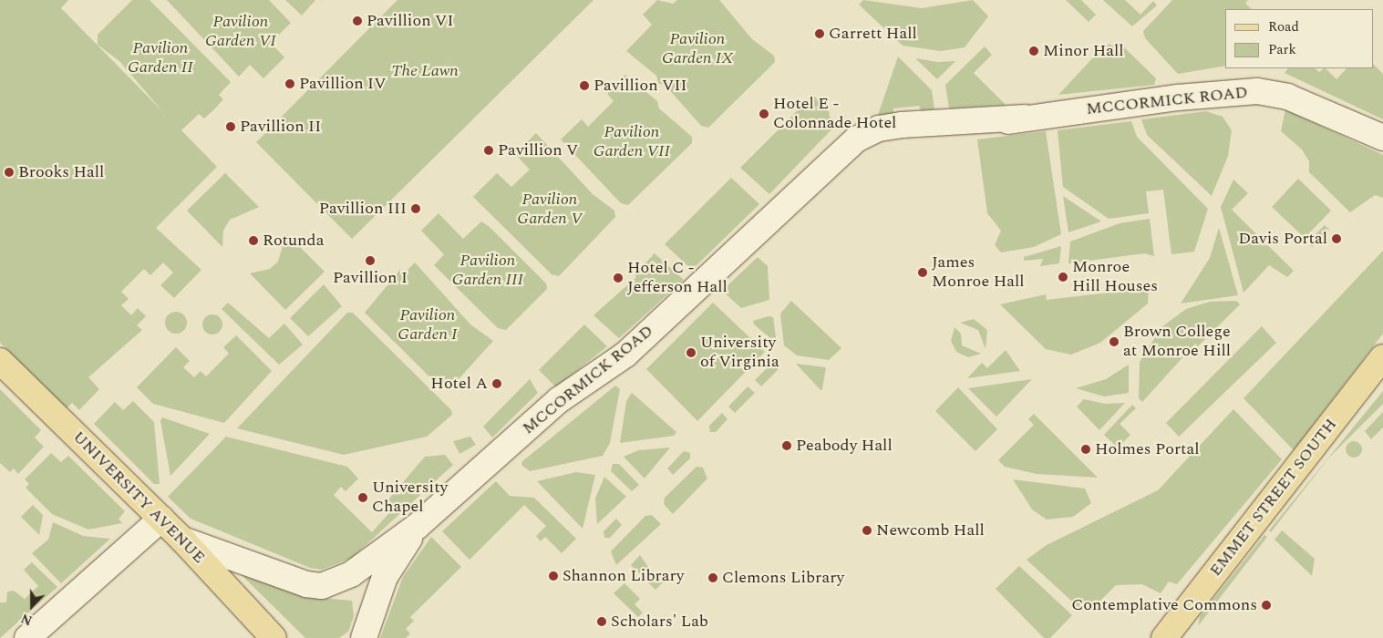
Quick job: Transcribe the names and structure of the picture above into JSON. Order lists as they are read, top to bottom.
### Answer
{
  "streets": {
    "main road": ["UNIVERSITY AVENUE", "EMMET STREET SOUTH"],
    "street": ["MCCORMICK ROAD"]
  },
  "crossings": [
    ["MCCORMICK ROAD", "UNIVERSITY AVENUE"]
  ],
  "parks": [
    "Pavilion Garden VI",
    "Pavilion Garden IX",
    "Pavilion Garden II",
    "The Lawn",
    "Pavilion Garden VII",
    "Pavilion Garden V",
    "Pavilion Garden III",
    "Pavilion Garden I"
  ],
  "places": [
    "Pavillion VI",
    "Garrett Hall",
    "Minor Hall",
    "Pavillion IV",
    "Pavillion VII",
    "Hotel E - Colonnade Hotel",
    "Pavillion II",
    "Pavillion V",
    "Brooks Hall",
    "Pavillion III",
    "Davis Portal",
    "Rotunda",
    "Pavillion I",
    "James Monroe Hall",
    "Monroe Hill Houses",
    "Hotel C - Jefferson Hall",
    "Brown College at Monroe Hill",
    "University of Virginia",
    "Hotel A",
    "Peabody Hall",
    "Holmes Portal",
    "University Chapel",
    "Newcomb Hall",
    "Shannon Library",
    "Clemons Library",
    "Contemplative Commons",
    "Scholars' Lab"
  ],
  "legend": ["Road", "Park"],
  "north": "bottom"
}
